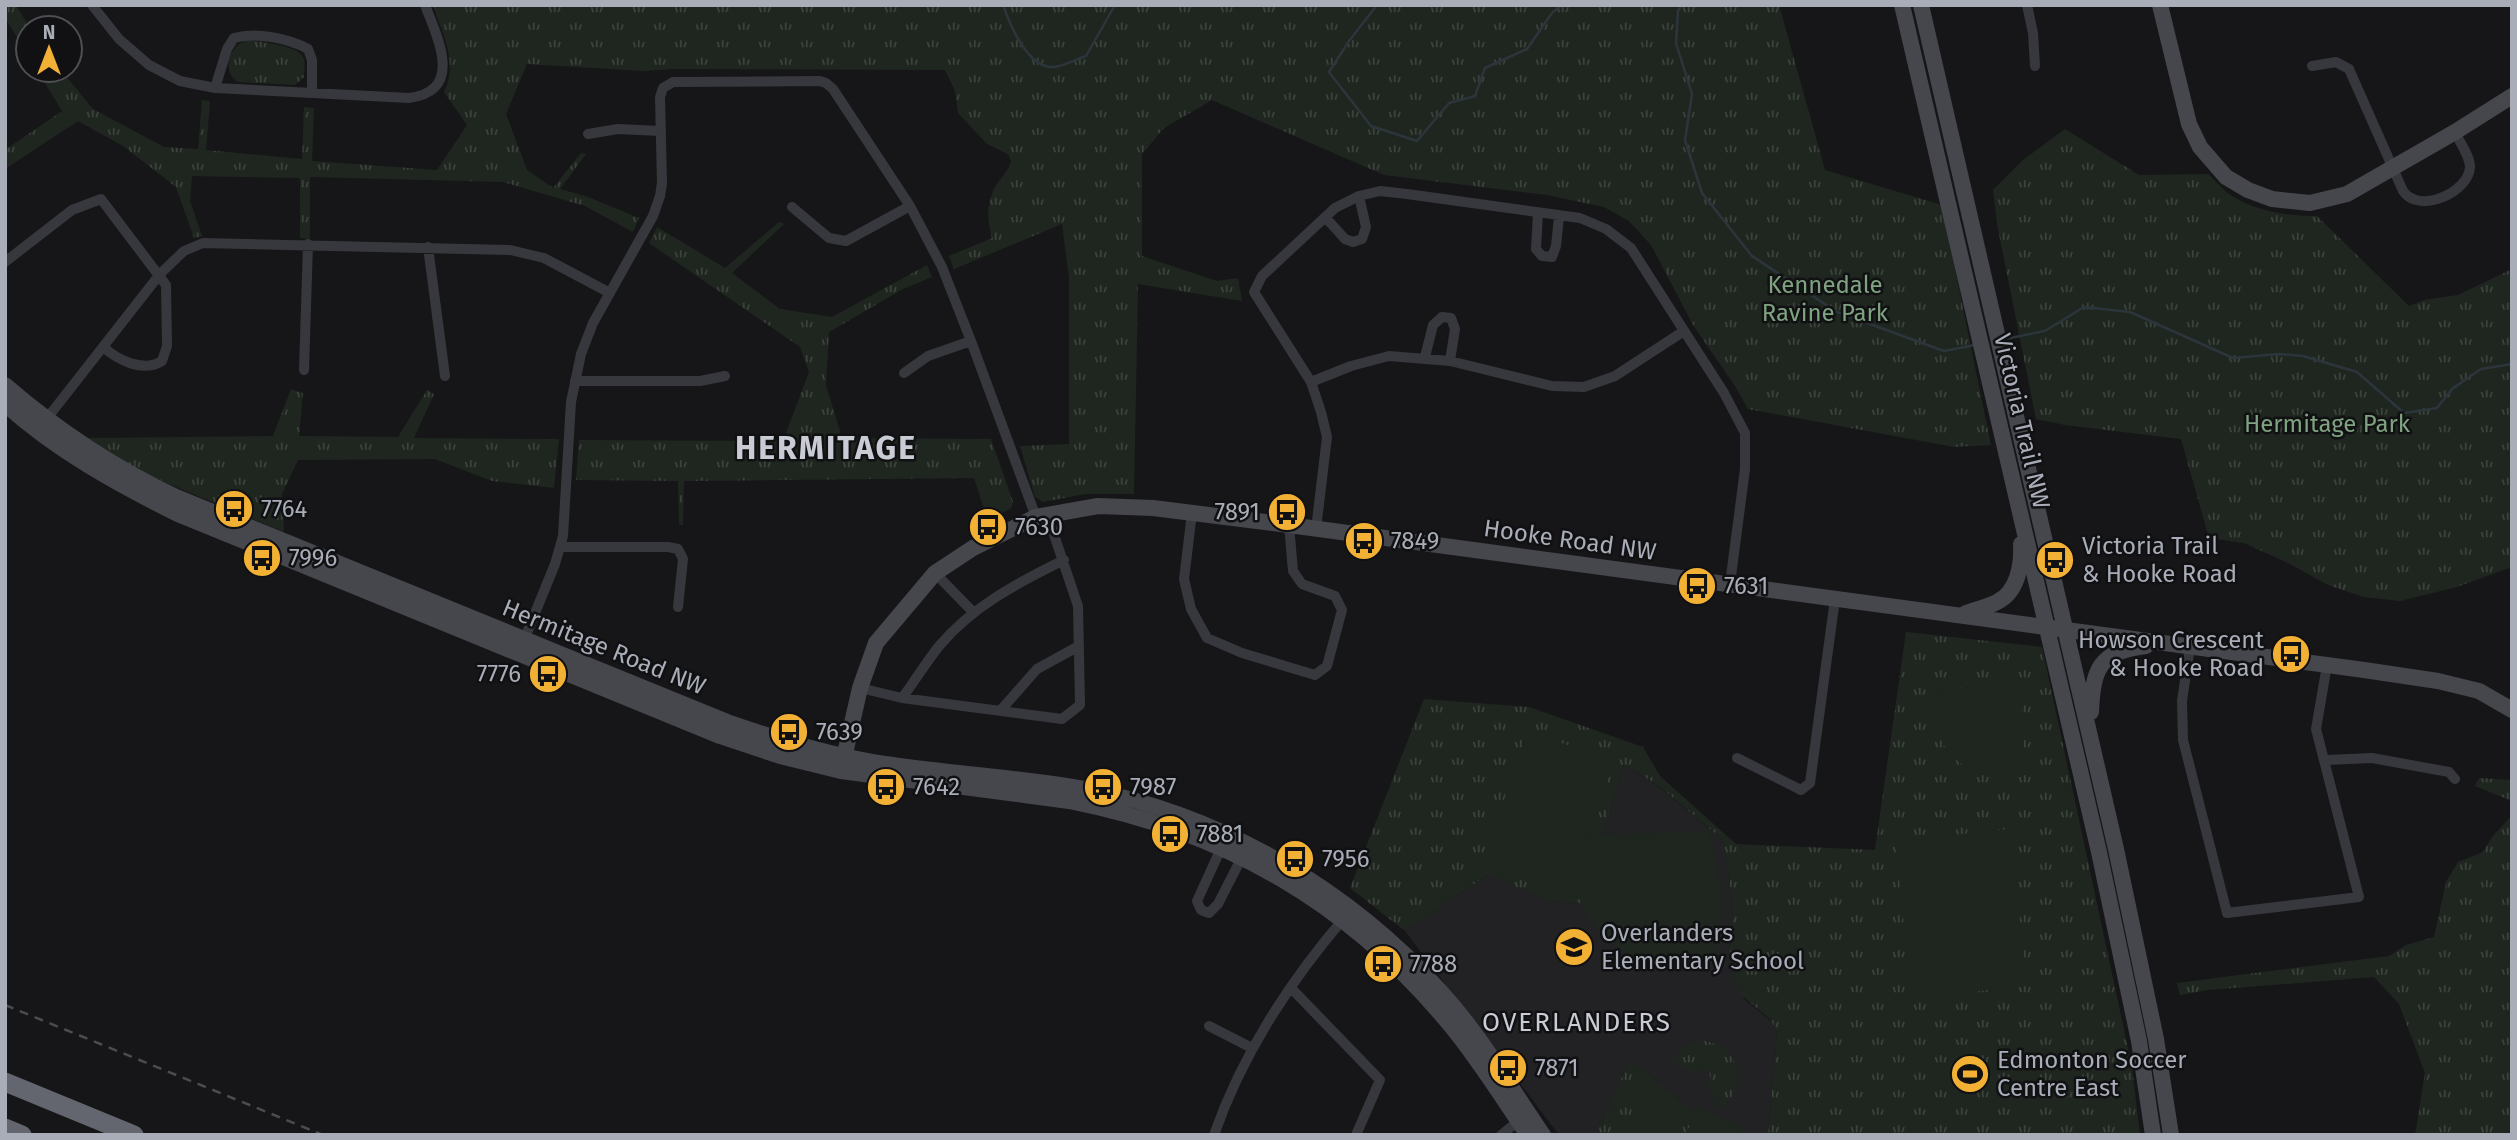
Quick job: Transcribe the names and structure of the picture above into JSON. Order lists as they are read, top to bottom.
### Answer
{
  "streets": {
    "street": ["Victoria Trail NW", "Hooke Road NW", "Hermitage Road NW"]
  },
  "crossings": [
    ["Victoria Trail NW", "Hooke Road NW"],
    ["Hooke Road NW", "Hermitage Road NW"]
  ],
  "districts": ["HERMITAGE", "OVERLANDERS"],
  "parks": ["Kennedale Ravine Park", "Hermitage Park"],
  "places": {
    "bus stop": [
      "7764",
      "7891",
      "7630",
      "7849",
      "7996",
      "Victoria Trail & Hooke Road",
      "7631",
      "Howson Crescent & Hooke Road",
      "7776",
      "7639",
      "7642",
      "7987",
      "7881",
      "7956",
      "7788",
      "7871"
    ],
    "school or university": ["Overlanders Elementary School"],
    "sports": ["Edmonton Soccer Centre East"]
  },
  "north": "top"
}
